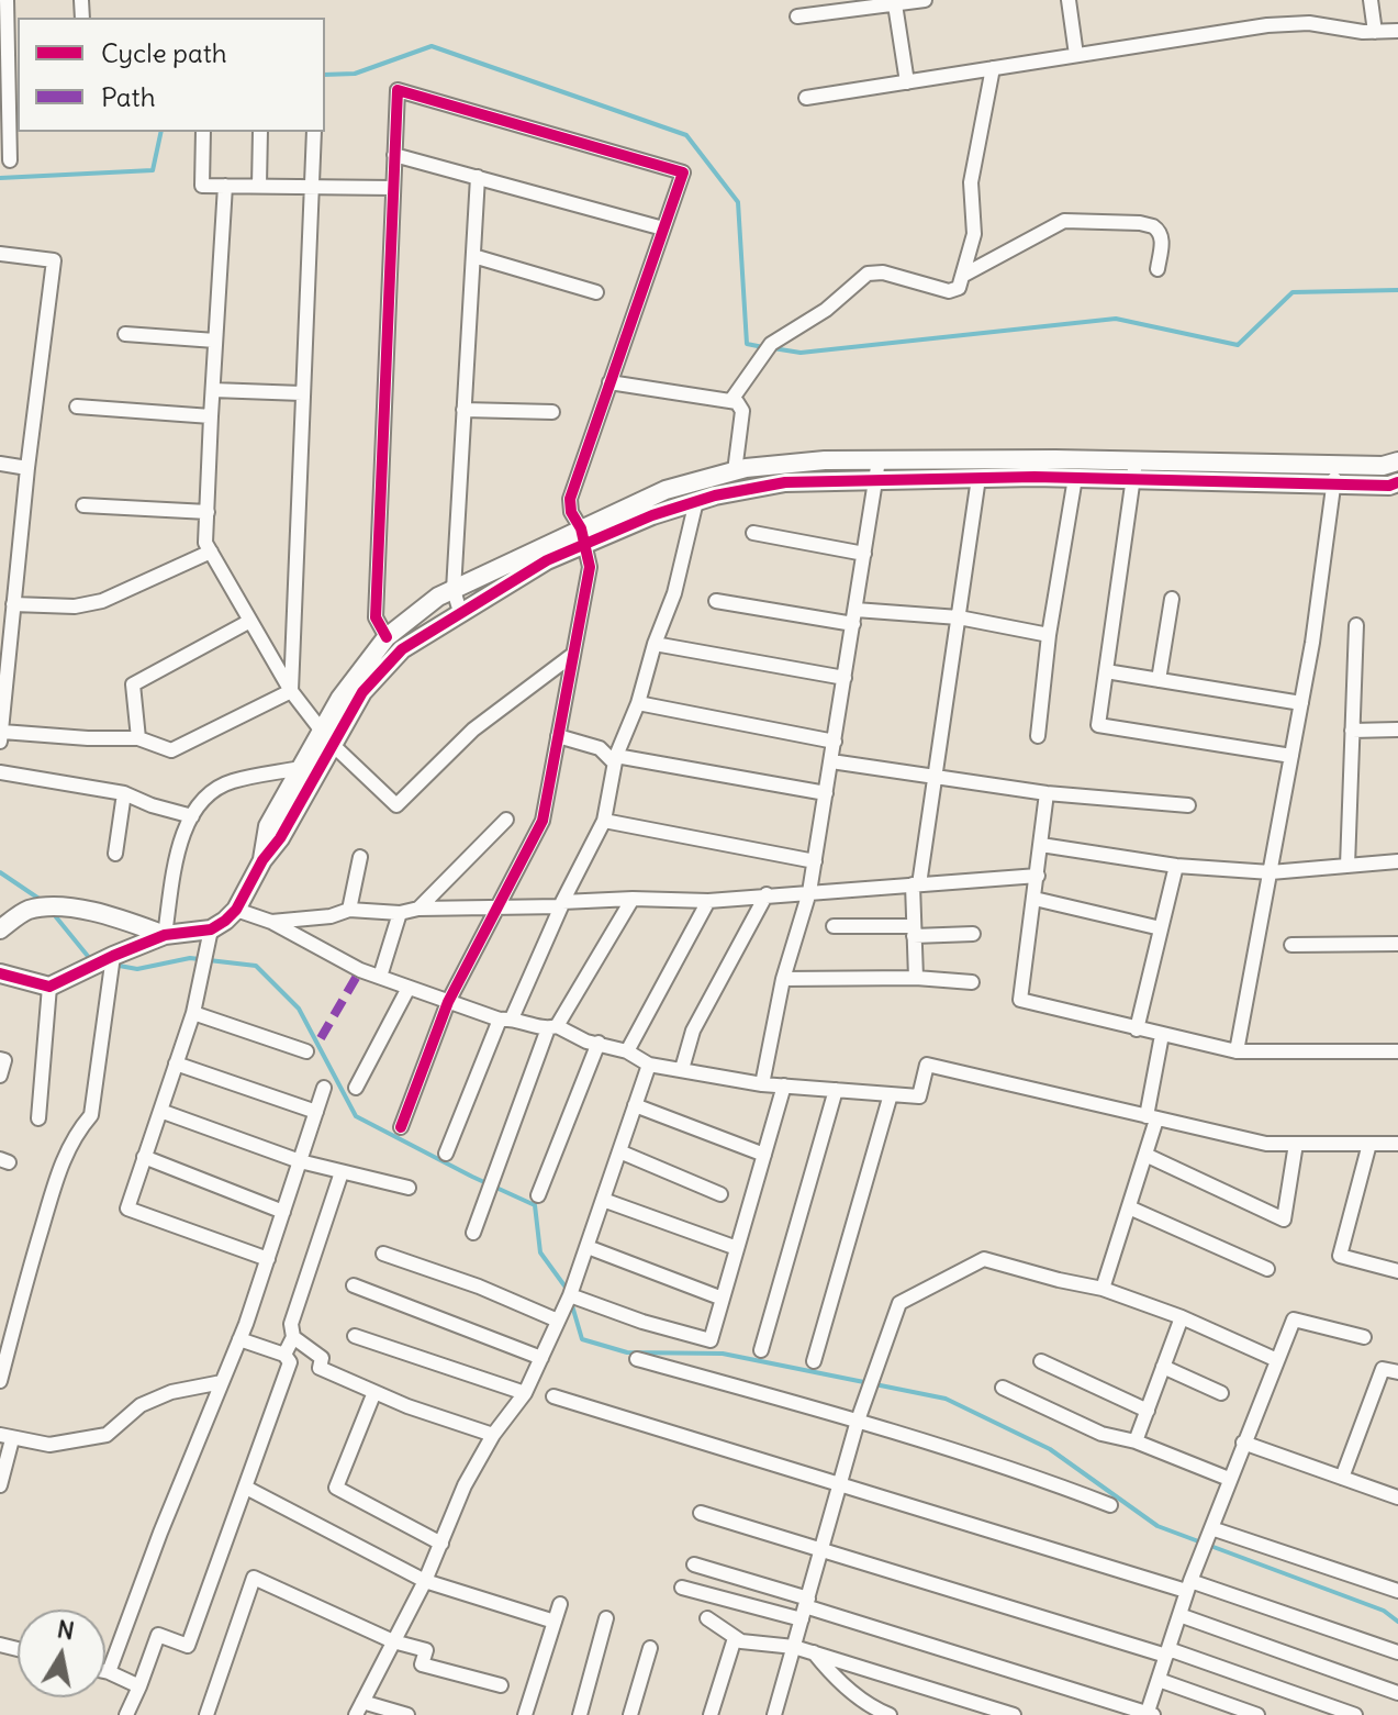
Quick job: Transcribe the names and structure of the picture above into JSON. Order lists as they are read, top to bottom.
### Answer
{
  "legend": ["Cycle path", "Path"],
  "north": "top"
}
